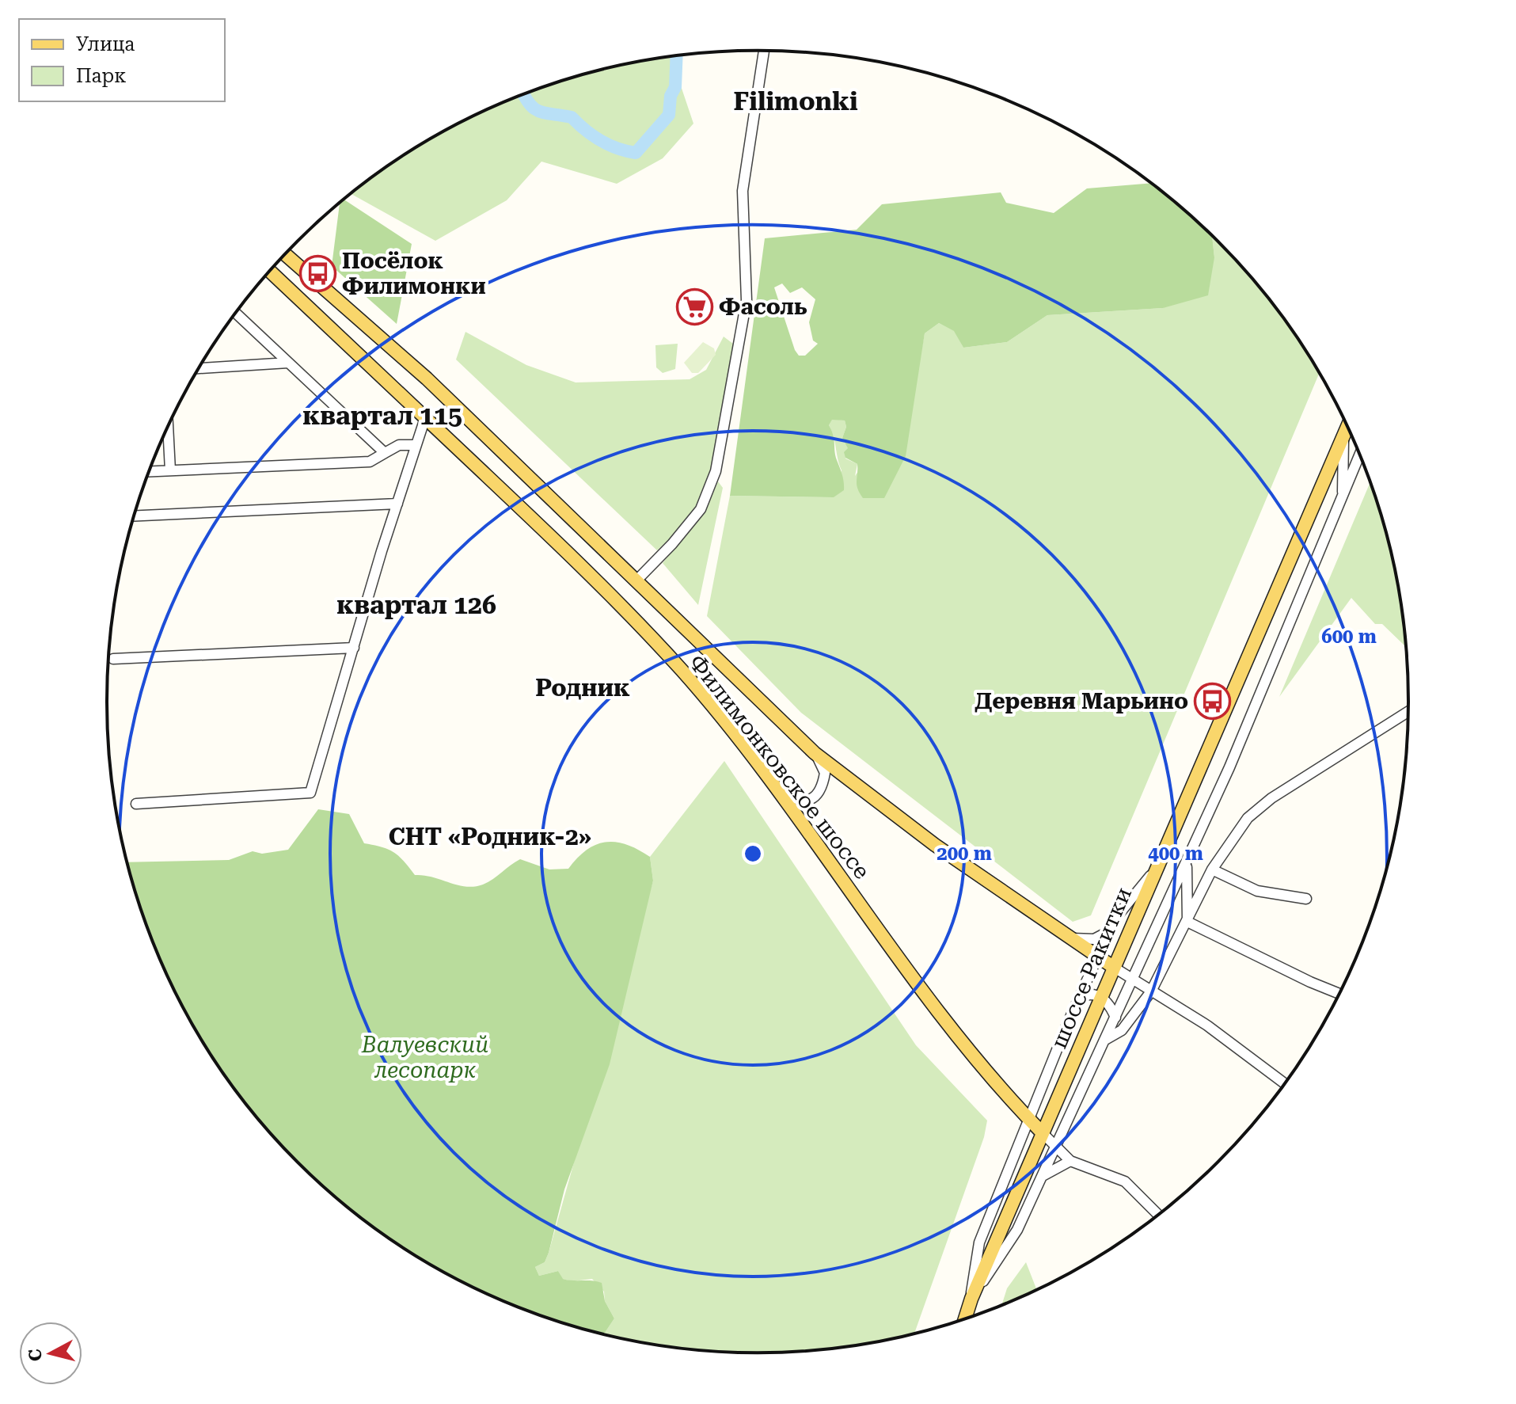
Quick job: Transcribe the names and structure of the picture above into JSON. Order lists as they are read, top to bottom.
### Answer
{
  "streets": {
    "main road": ["Филимонковское шоссе", "шоссе Ракитки"]
  },
  "crossings": [
    ["Филимонковское шоссе", "шоссе Ракитки"]
  ],
  "districts": [
    "Filimonki",
    "квартал 115",
    "квартал 126",
    "Родник",
    "СНТ «Родник-2»"
  ],
  "parks": ["Валуевский лесопарк"],
  "places": {
    "bus stop": ["Посёлок Филимонки", "Деревня Марьино"],
    "supermarket": ["Фасоль"]
  },
  "legend": ["Улица", "Парк"],
  "north": "left",
  "rings": ["600 m", "200 m", "400 m"]
}
